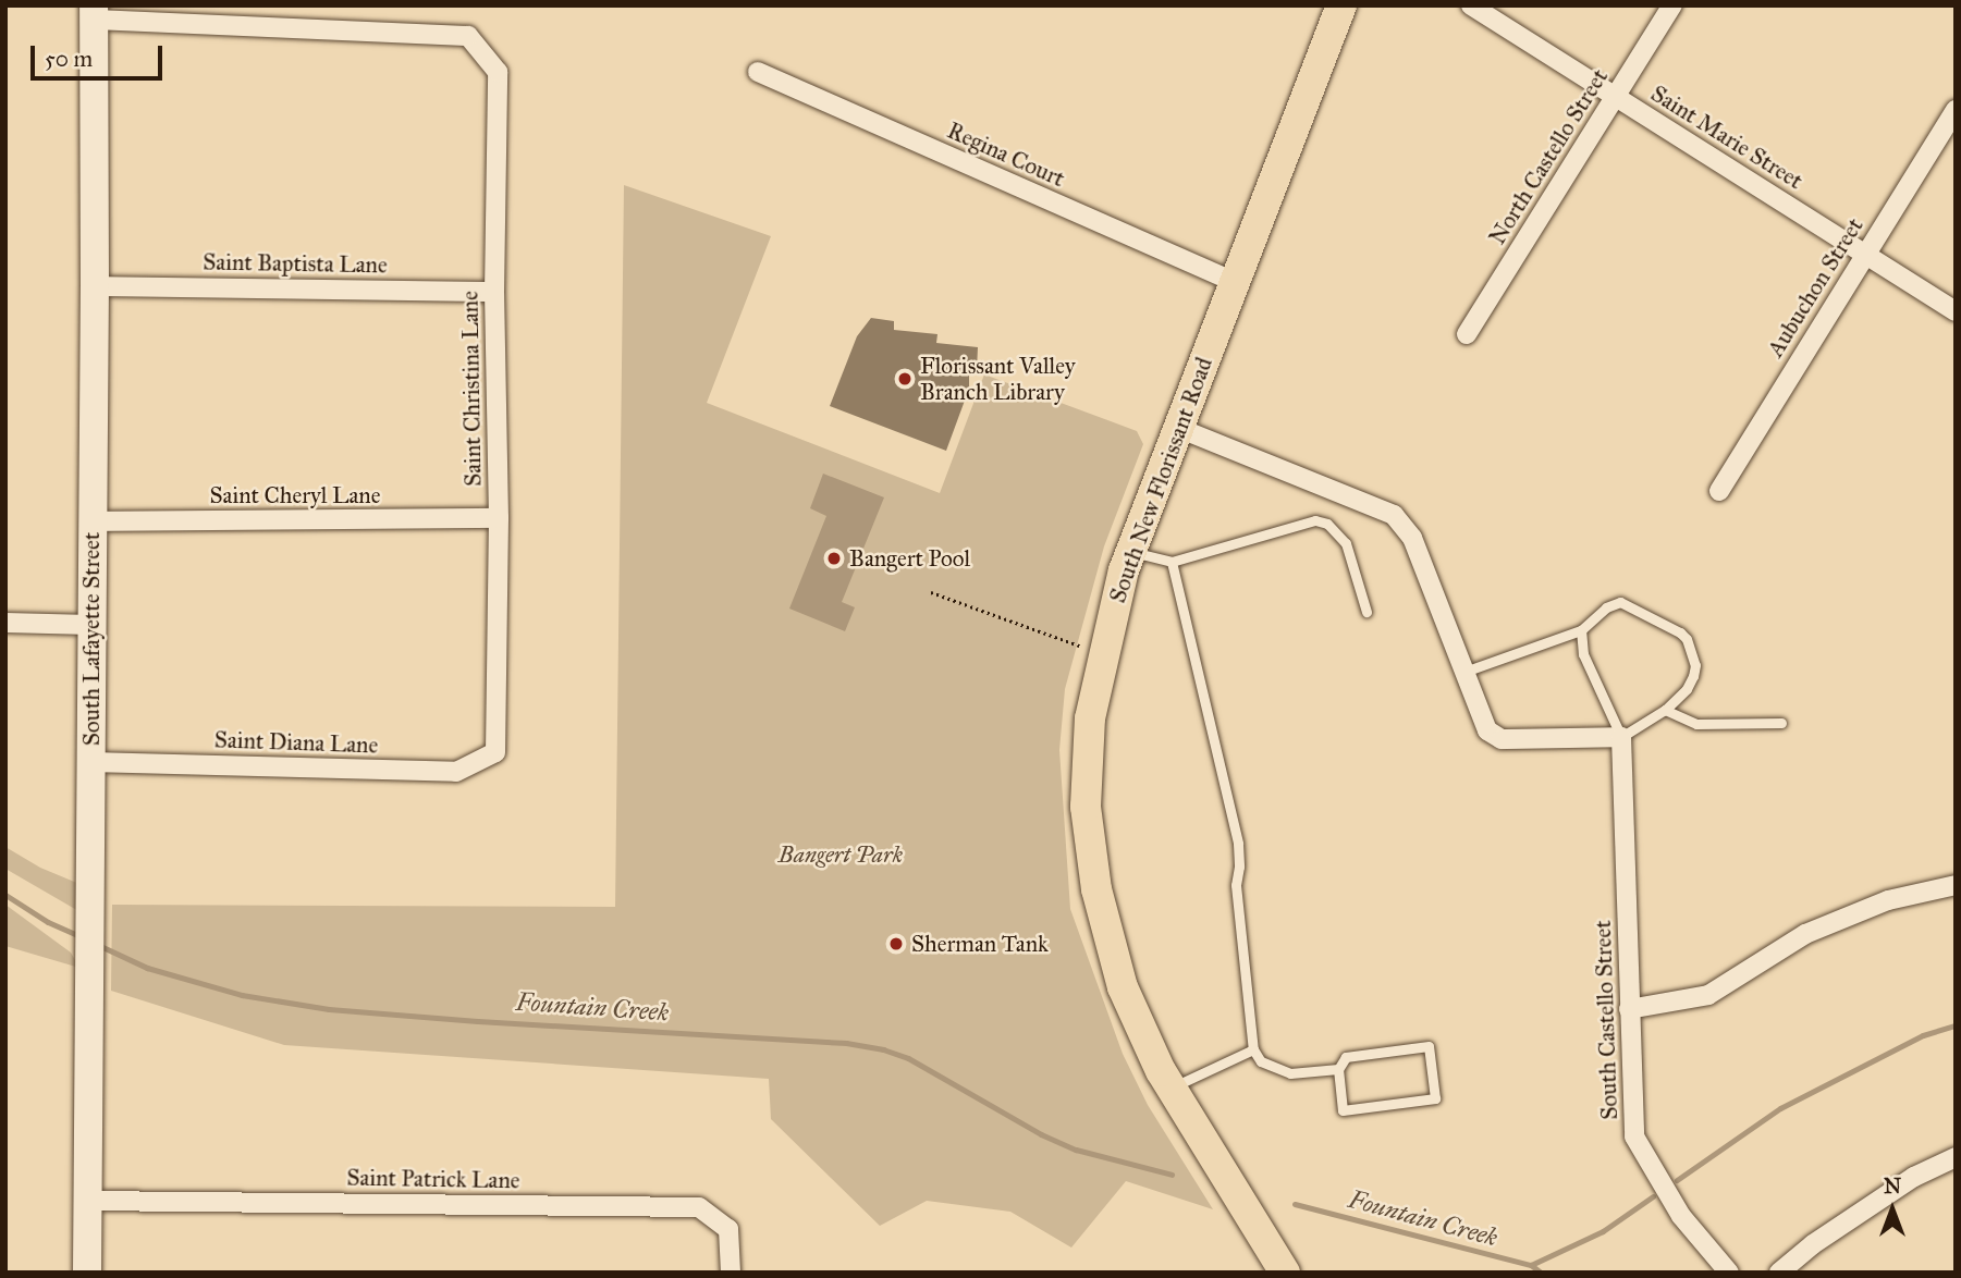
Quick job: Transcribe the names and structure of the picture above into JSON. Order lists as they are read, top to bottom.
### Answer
{
  "streets": {
    "main road": ["South New Florissant Road"],
    "street": [
      "Saint Marie Street",
      "Regina Court",
      "North Castello Street",
      "Saint Baptista Lane",
      "Aubuchon Street",
      "Saint Christina Lane",
      "Saint Cheryl Lane",
      "South Lafayette Street",
      "Saint Diana Lane",
      "South Castello Street",
      "Saint Patrick Lane"
    ]
  },
  "crossings": [
    ["Saint Marie Street", "North Castello Street"],
    ["Saint Marie Street", "Aubuchon Street"],
    ["Regina Court", "South New Florissant Road"],
    ["Saint Baptista Lane", "Saint Christina Lane"],
    ["Saint Baptista Lane", "South Lafayette Street"],
    ["Saint Christina Lane", "Saint Cheryl Lane"],
    ["Saint Christina Lane", "South Lafayette Street"],
    ["Saint Christina Lane", "Saint Diana Lane"],
    ["Saint Cheryl Lane", "South Lafayette Street"],
    ["South Lafayette Street", "Saint Diana Lane"],
    ["South Lafayette Street", "Saint Patrick Lane"]
  ],
  "water": ["Fountain Creek"],
  "parks": ["Bangert Park"],
  "places": ["Florissant Valley Branch Library", "Bangert Pool", "Sherman Tank"],
  "scale_bar": "50 m",
  "north": "top"
}
